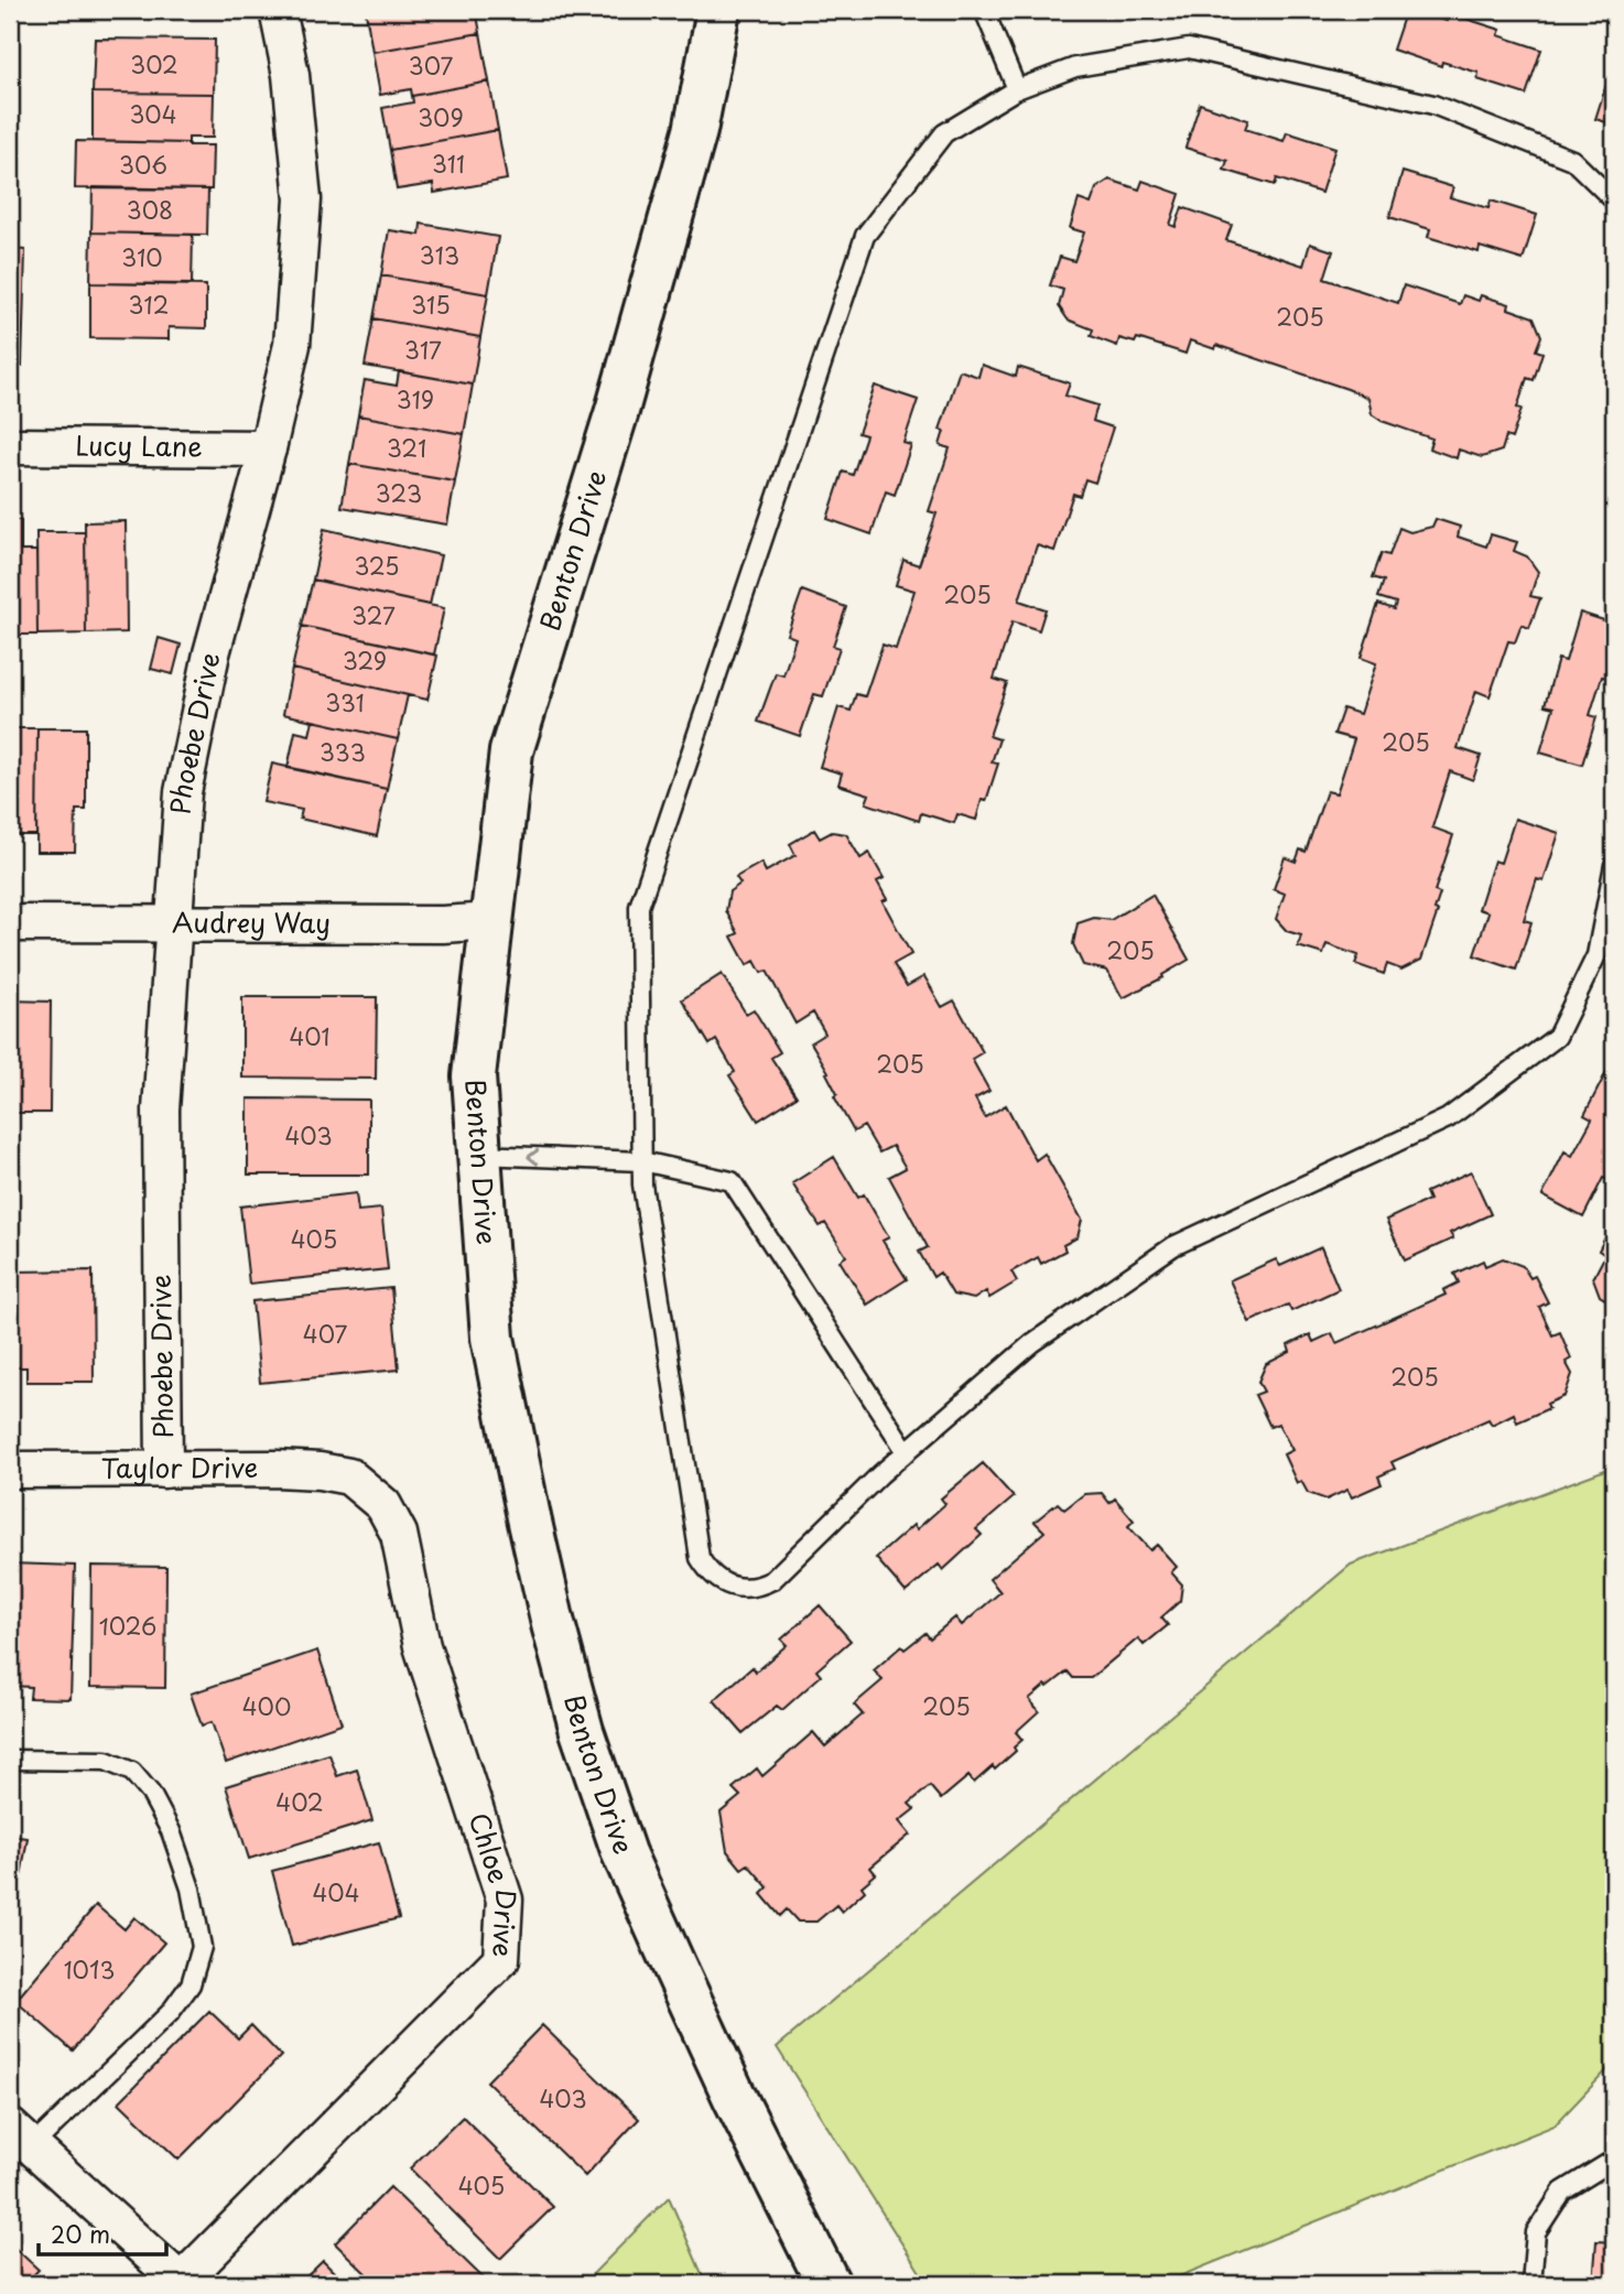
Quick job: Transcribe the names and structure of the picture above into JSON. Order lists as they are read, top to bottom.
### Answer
{
  "streets": {
    "street": [
      "Lucy Lane",
      "Benton Drive",
      "Phoebe Drive",
      "Audrey Way",
      "Taylor Drive",
      "Chloe Drive"
    ]
  },
  "crossings": [
    ["Lucy Lane", "Phoebe Drive"],
    ["Benton Drive", "Audrey Way"],
    ["Phoebe Drive", "Audrey Way"],
    ["Phoebe Drive", "Taylor Drive"],
    ["Taylor Drive", "Chloe Drive"]
  ],
  "house_numbers": [
    "302",
    "307",
    "304",
    "309",
    "311",
    "306",
    "308",
    "313",
    "310",
    "312",
    "315",
    "205",
    "317",
    "319",
    "321",
    "323",
    "325",
    "205",
    "327",
    "329",
    "331",
    "205",
    "333",
    "205",
    "401",
    "205",
    "403",
    "405",
    "407",
    "205",
    "1026",
    "400",
    "205",
    "402",
    "404",
    "1013",
    "403",
    "405"
  ],
  "scale_bar": "20 m"
}
